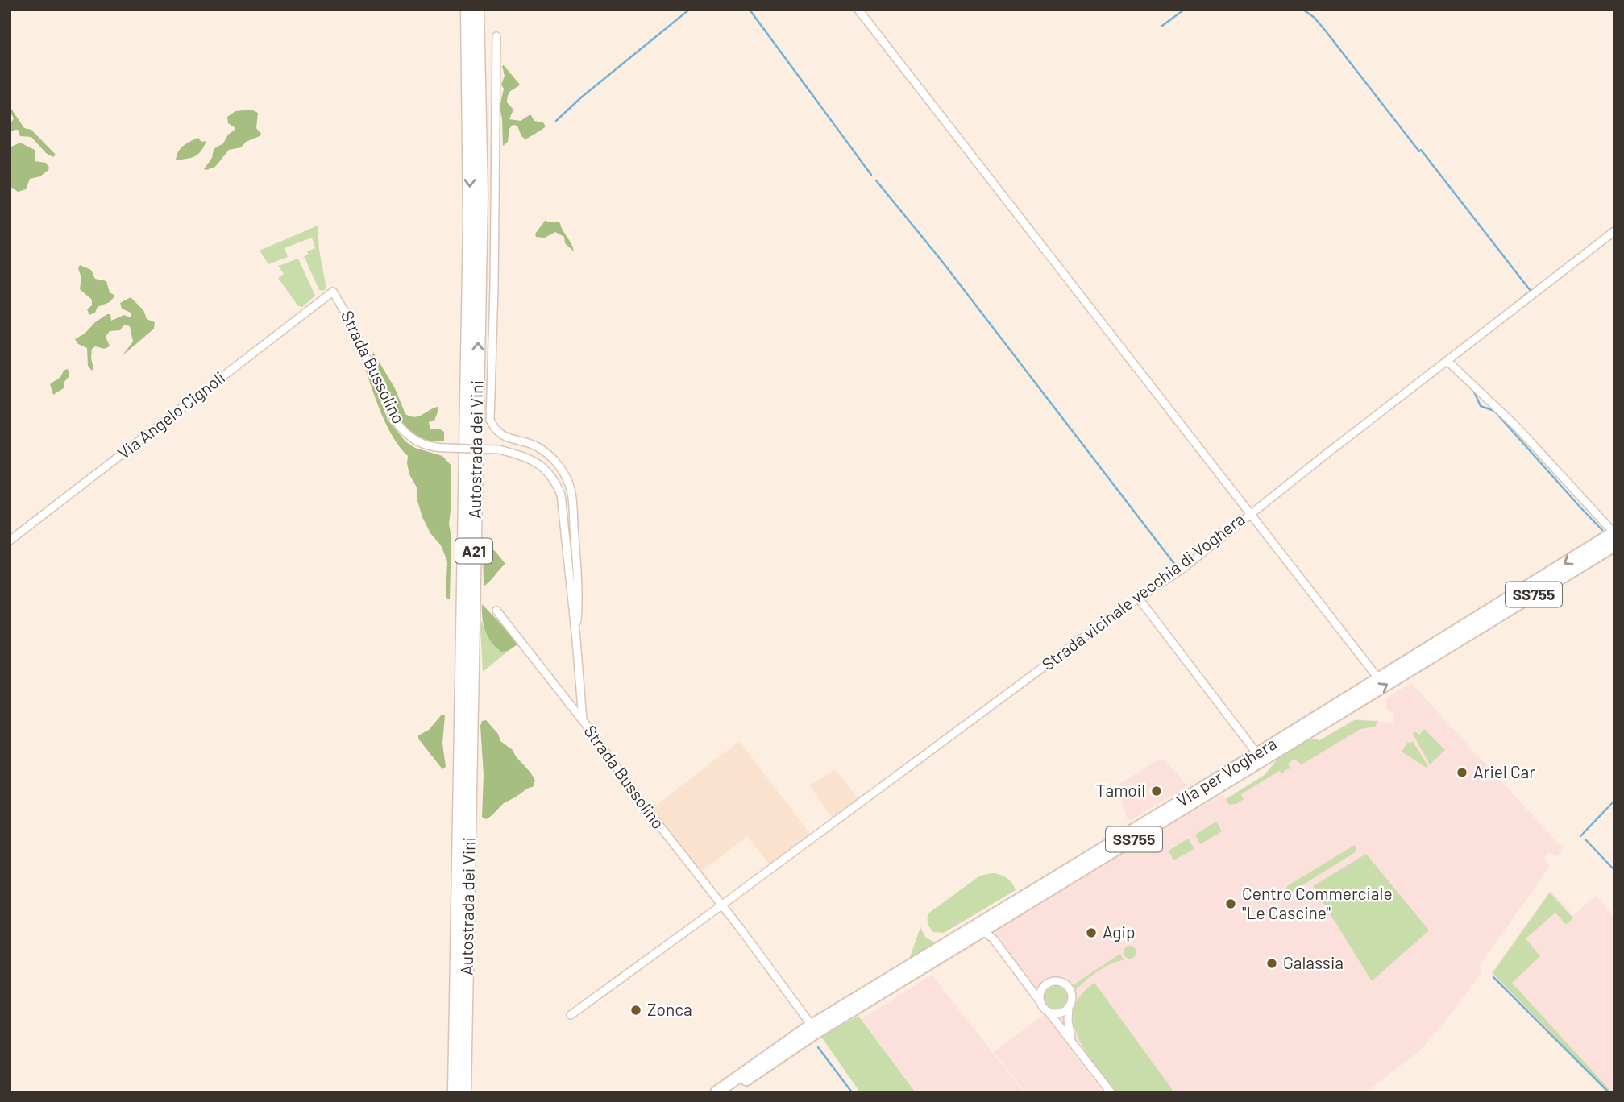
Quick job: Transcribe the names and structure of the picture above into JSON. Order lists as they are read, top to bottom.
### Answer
{
  "streets": {
    "highway": ["Autostrada dei Vini", "A21"],
    "main road": ["SS755", "Via per Voghera"],
    "street": ["Strada Bussolino", "Via Angelo Cignoli", "Strada vicinale vecchia di Voghera"]
  },
  "crossings": [
    ["Strada Bussolino", "Via Angelo Cignoli"],
    ["Strada Bussolino", "Strada vicinale vecchia di Voghera"],
    ["Strada Bussolino", "Via per Voghera"]
  ],
  "places": [
    "Ariel Car",
    "Tamoil",
    "Centro Commerciale \"Le Cascine\"",
    "Agip",
    "Galassia",
    "Zonca"
  ]
}
